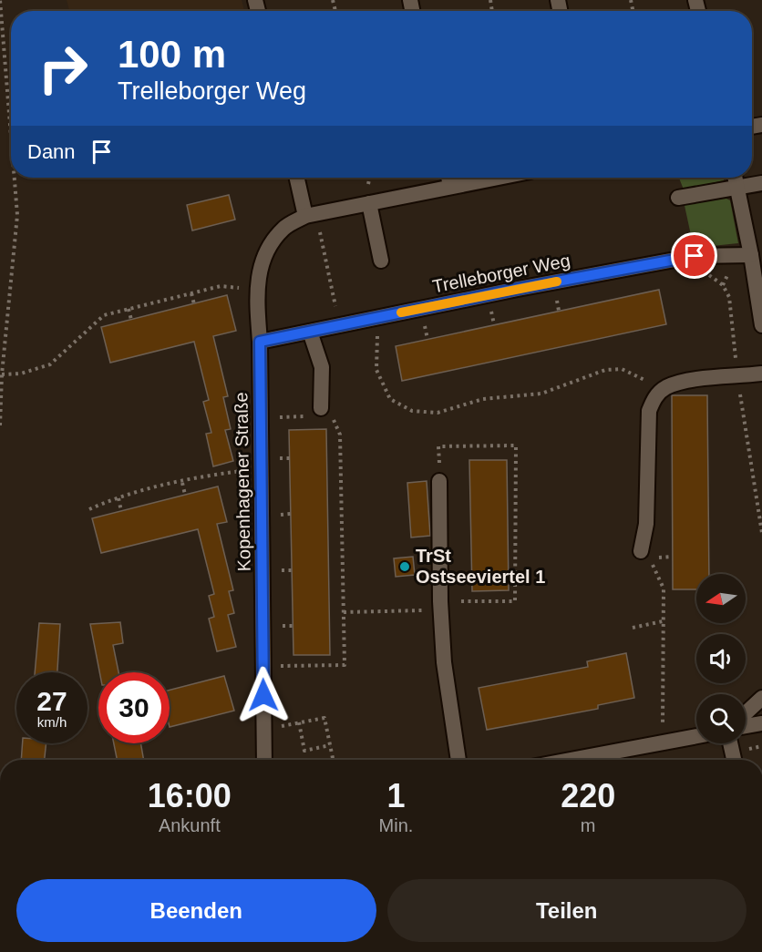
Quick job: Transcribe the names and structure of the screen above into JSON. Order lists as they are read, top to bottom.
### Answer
{
  "streets": {
    "street": ["Trelleborger Weg", "Kopenhagener Straße"]
  },
  "crossings": [
    ["Trelleborger Weg", "Kopenhagener Straße"]
  ],
  "places": ["TrSt Ostseeviertel 1"],
  "north": "left",
  "page": {
    "turn": ["100 m", "Trelleborger Weg"],
    "then": "Dann",
    "speed": "27 km/h",
    "limit": "30",
    "eta": [
      "16:00",
      "Ankunft",
      "1",
      "Min.",
      "220",
      "m"
    ],
    "buttons": ["Beenden", "Teilen"]
  }
}
